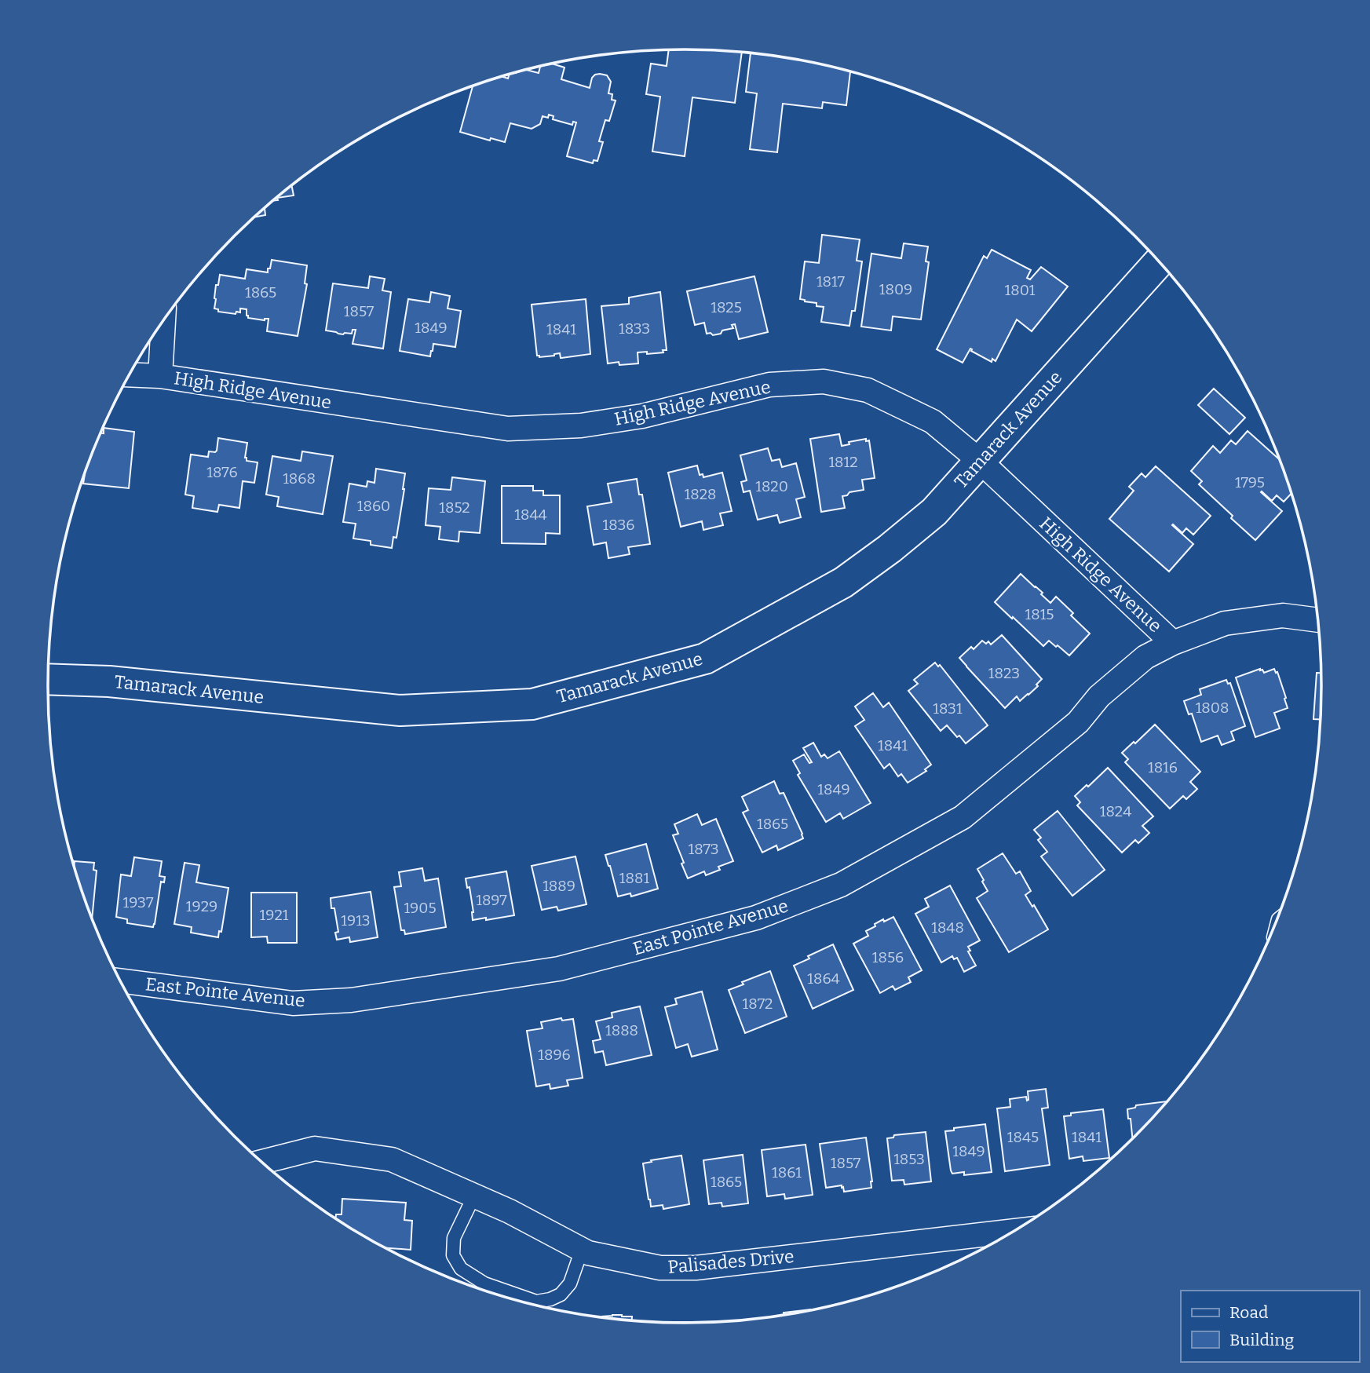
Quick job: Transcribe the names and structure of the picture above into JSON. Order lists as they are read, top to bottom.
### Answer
{
  "streets": {
    "main road": ["Tamarack Avenue"],
    "street": ["High Ridge Avenue", "East Pointe Avenue", "Palisades Drive"]
  },
  "crossings": [
    ["High Ridge Avenue", "Tamarack Avenue"],
    ["High Ridge Avenue", "East Pointe Avenue"]
  ],
  "house_numbers": [
    "1817",
    "1809",
    "1801",
    "1865",
    "1825",
    "1857",
    "1849",
    "1833",
    "1841",
    "1812",
    "1876",
    "1868",
    "1795",
    "1820",
    "1828",
    "1860",
    "1852",
    "1844",
    "1836",
    "1815",
    "1823",
    "1808",
    "1831",
    "1841",
    "1816",
    "1849",
    "1824",
    "1865",
    "1873",
    "1881",
    "1889",
    "1897",
    "1937",
    "1929",
    "1905",
    "1921",
    "1913",
    "1848",
    "1856",
    "1864",
    "1872",
    "1888",
    "1896",
    "1845",
    "1841",
    "1849",
    "1853",
    "1857",
    "1861",
    "1865"
  ],
  "legend": ["Road", "Building"]
}
